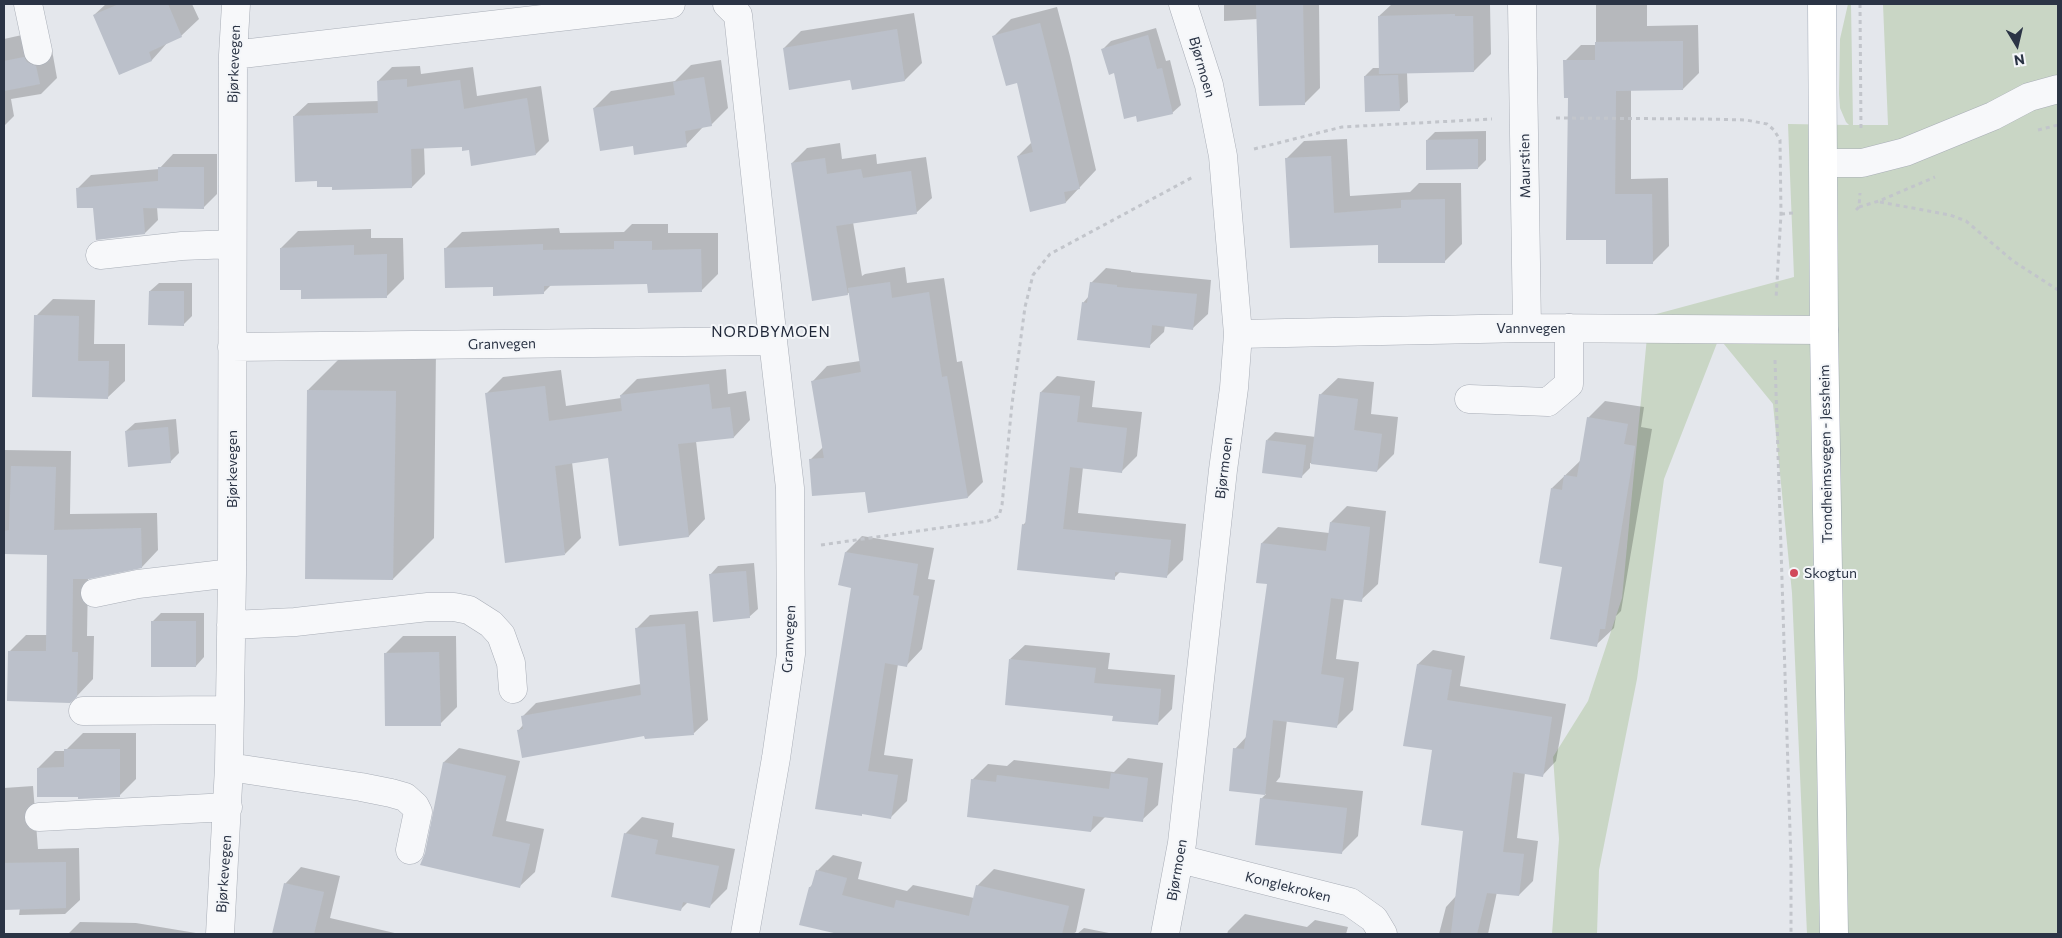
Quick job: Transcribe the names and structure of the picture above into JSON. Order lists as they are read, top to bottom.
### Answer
{
  "streets": {
    "main road": ["Trondheimsvegen - Jessheim"],
    "street": [
      "Bjørkevegen",
      "Bjørmoen",
      "Maurstien",
      "Vannvegen",
      "Granvegen",
      "Konglekroken"
    ]
  },
  "crossings": [
    ["Bjørkevegen", "Granvegen"],
    ["Bjørmoen", "Vannvegen"],
    ["Bjørmoen", "Konglekroken"],
    ["Maurstien", "Vannvegen"],
    ["Vannvegen", "Trondheimsvegen - Jessheim"]
  ],
  "districts": ["NORDBYMOEN"],
  "places": ["Skogtun"],
  "north": "bottom"
}
